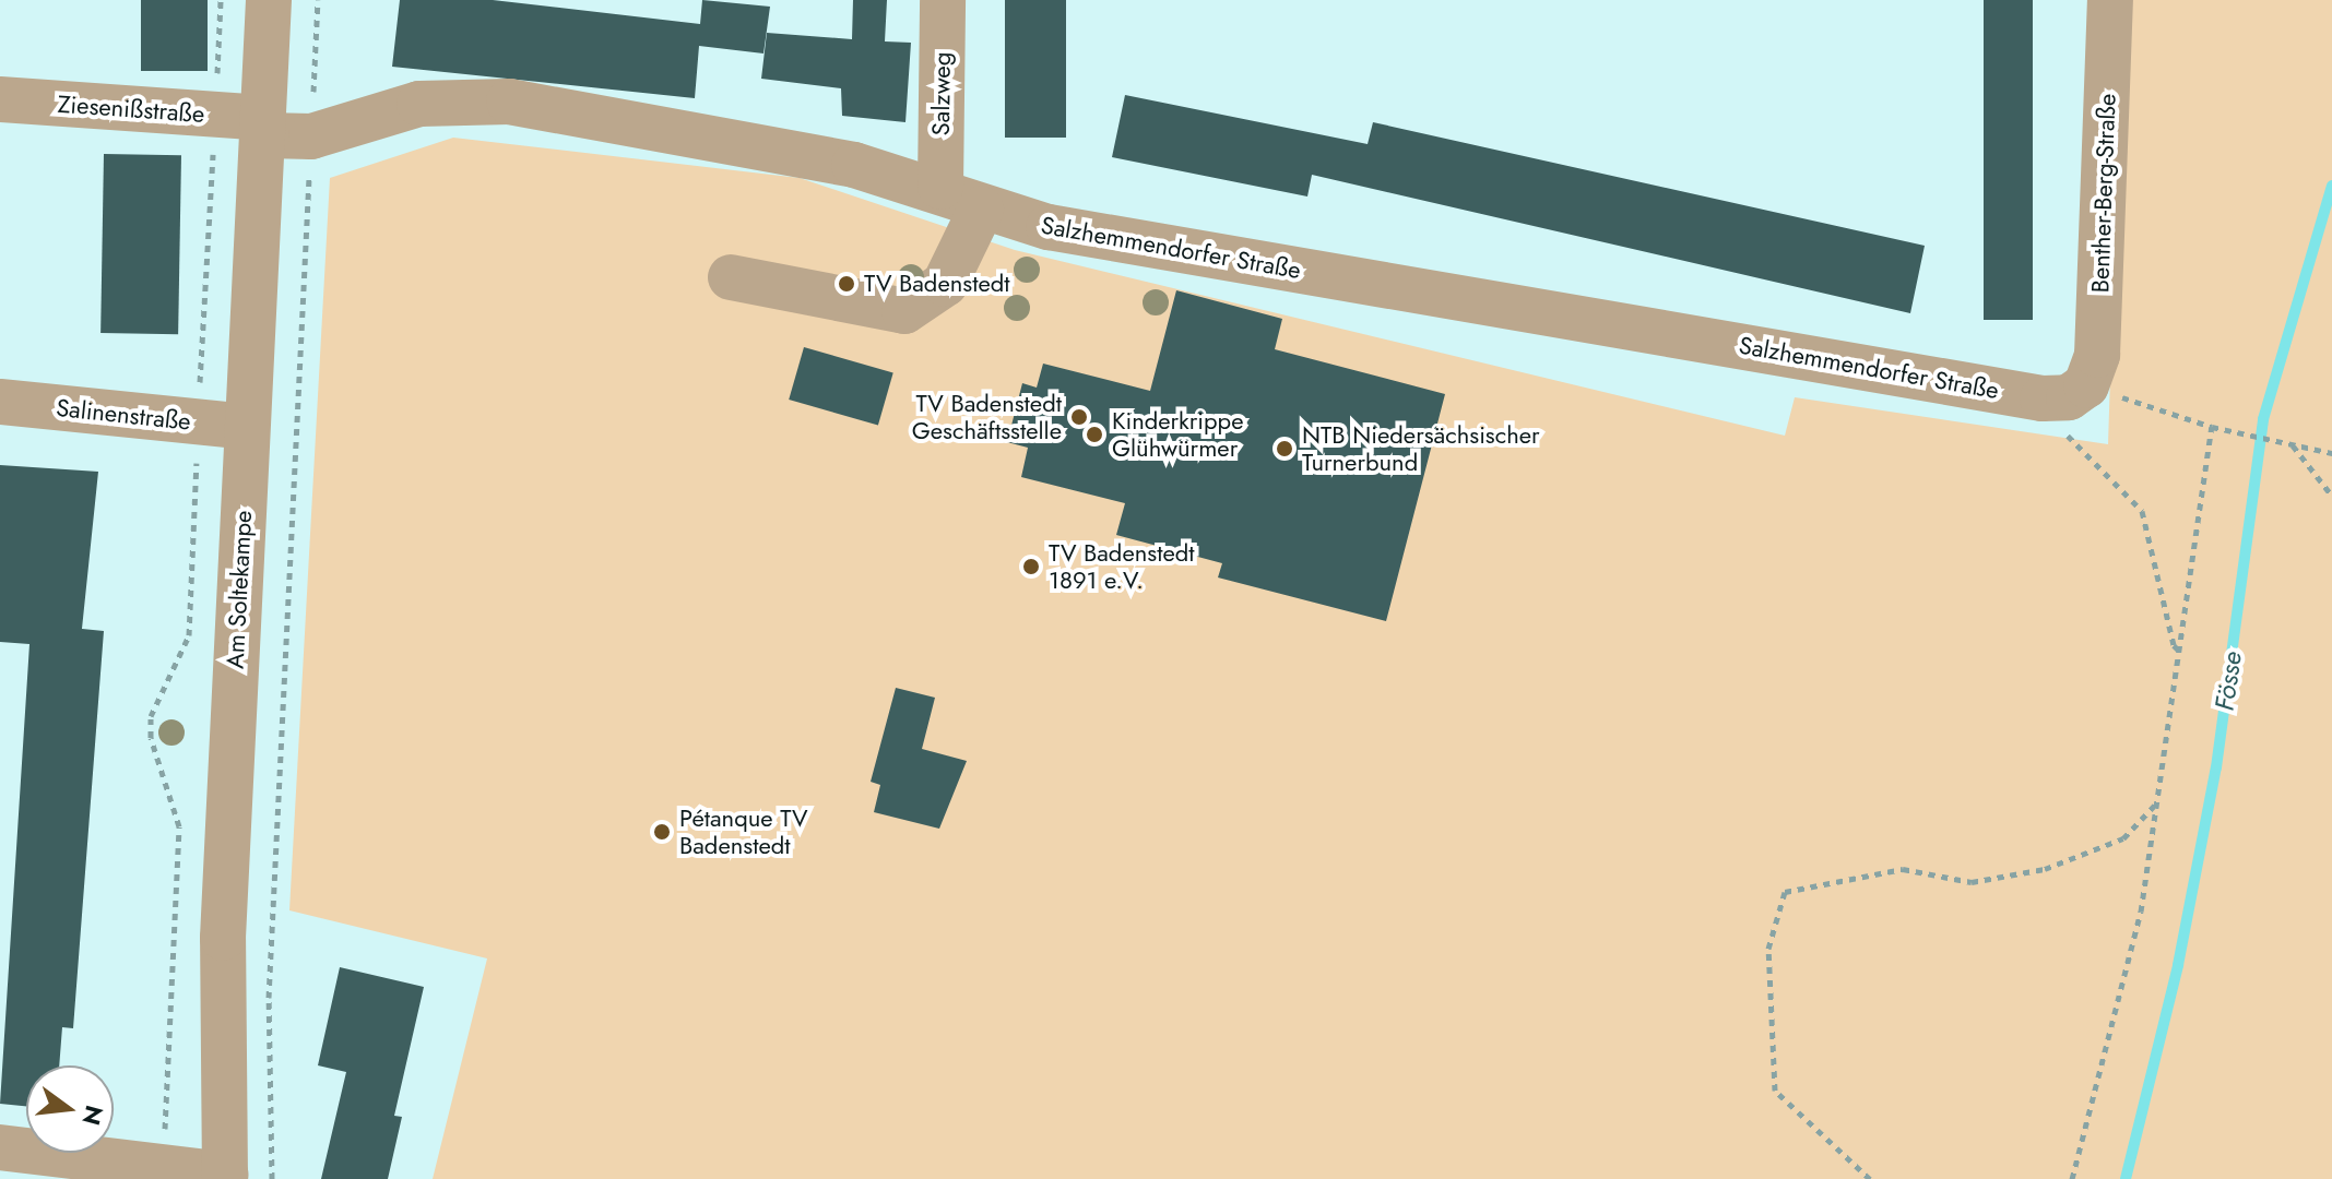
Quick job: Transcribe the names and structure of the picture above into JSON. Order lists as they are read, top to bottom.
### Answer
{
  "streets": {
    "street": [
      "Salzweg",
      "Ziesenißstraße",
      "Benther-Berg-Straße",
      "Salzhemmendorfer Straße",
      "Salinenstraße",
      "Am Soltekampe"
    ]
  },
  "crossings": [
    ["Salzweg", "Salzhemmendorfer Straße"],
    ["Ziesenißstraße", "Salzhemmendorfer Straße"],
    ["Ziesenißstraße", "Am Soltekampe"],
    ["Benther-Berg-Straße", "Salzhemmendorfer Straße"],
    ["Salzhemmendorfer Straße", "Am Soltekampe"],
    ["Salinenstraße", "Am Soltekampe"]
  ],
  "water": ["Fösse"],
  "places": [
    "TV Badenstedt",
    "TV Badenstedt Geschäftsstelle",
    "Kinderkrippe Glühwürmer",
    "NTB Niedersächsischer Turnerbund",
    "TV Badenstedt 1891 e.V.",
    "Pétanque TV Badenstedt"
  ],
  "north": "right"
}
